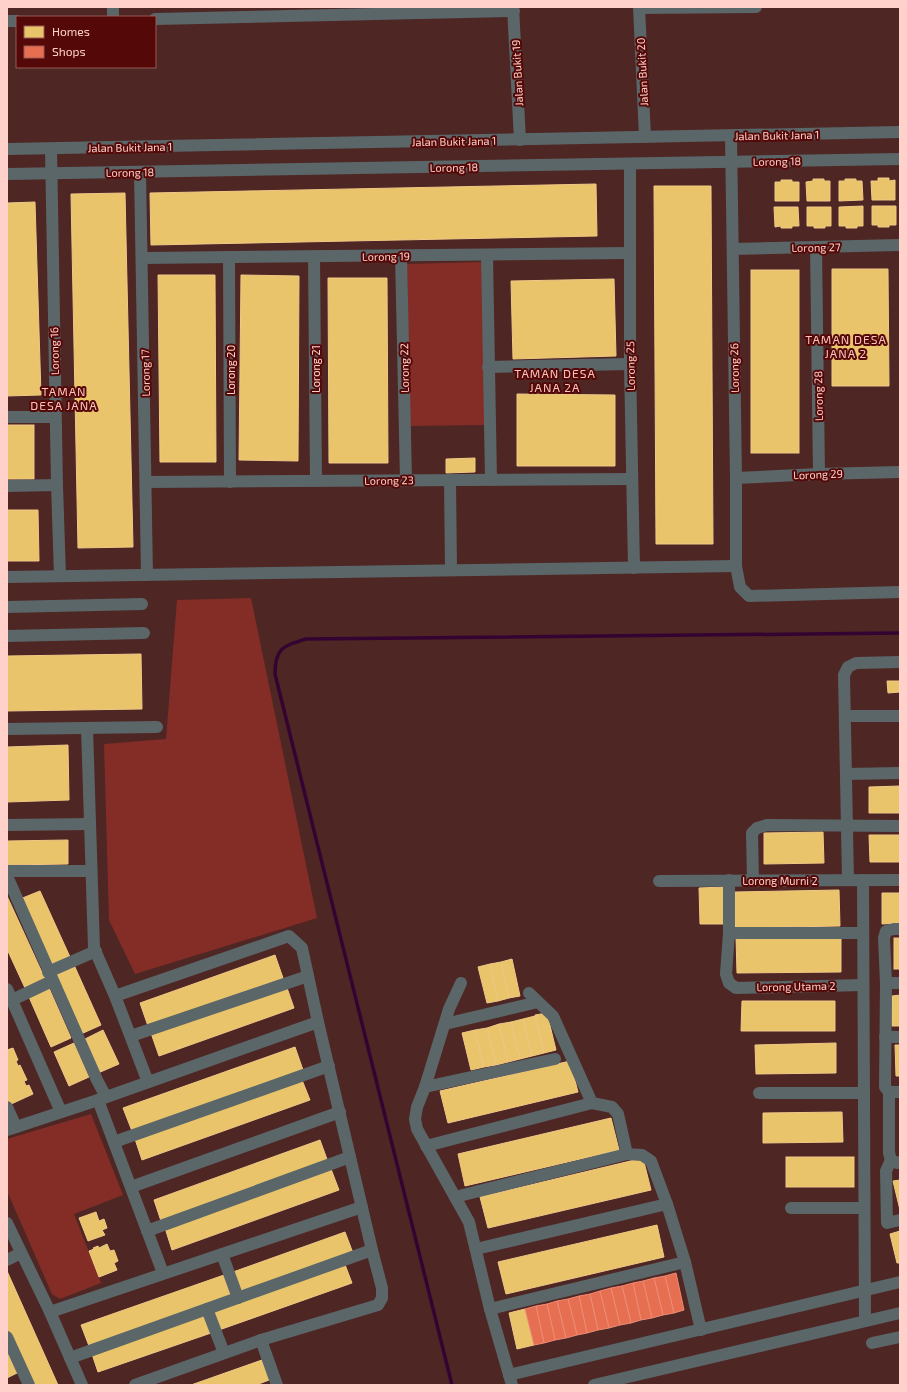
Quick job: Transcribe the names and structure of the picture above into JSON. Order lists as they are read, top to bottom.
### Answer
{
  "streets": {
    "street": [
      "Jalan Bukit 20",
      "Jalan Bukit 19",
      "Jalan Bukit Jana 1",
      "Lorong 18",
      "Lorong 27",
      "Lorong 19",
      "Lorong 16",
      "Lorong 25",
      "Lorong 22",
      "Lorong 26",
      "Lorong 21",
      "Lorong 20",
      "Lorong 17",
      "Lorong 28",
      "Lorong 29",
      "Lorong 23",
      "Lorong Murni 2",
      "Lorong Utama 2"
    ]
  },
  "crossings": [
    ["Jalan Bukit 20", "Jalan Bukit Jana 1"],
    ["Jalan Bukit 19", "Jalan Bukit Jana 1"],
    ["Jalan Bukit Jana 1", "Lorong 16"],
    ["Jalan Bukit Jana 1", "Lorong 26"],
    ["Lorong 18", "Lorong 16"],
    ["Lorong 18", "Lorong 25"],
    ["Lorong 18", "Lorong 26"],
    ["Lorong 18", "Lorong 17"],
    ["Lorong 27", "Lorong 26"],
    ["Lorong 27", "Lorong 28"],
    ["Lorong 19", "Lorong 25"],
    ["Lorong 19", "Lorong 22"],
    ["Lorong 19", "Lorong 21"],
    ["Lorong 19", "Lorong 20"],
    ["Lorong 19", "Lorong 17"],
    ["Lorong 25", "Lorong 23"],
    ["Lorong 22", "Lorong 23"],
    ["Lorong 26", "Lorong 29"],
    ["Lorong 21", "Lorong 23"],
    ["Lorong 20", "Lorong 23"],
    ["Lorong 17", "Lorong 23"],
    ["Lorong 28", "Lorong 29"]
  ],
  "districts": ["TAMAN DESA JANA 2", "TAMAN DESA JANA 2A", "TAMAN DESA JANA"],
  "legend": ["Homes", "Shops"]
}
